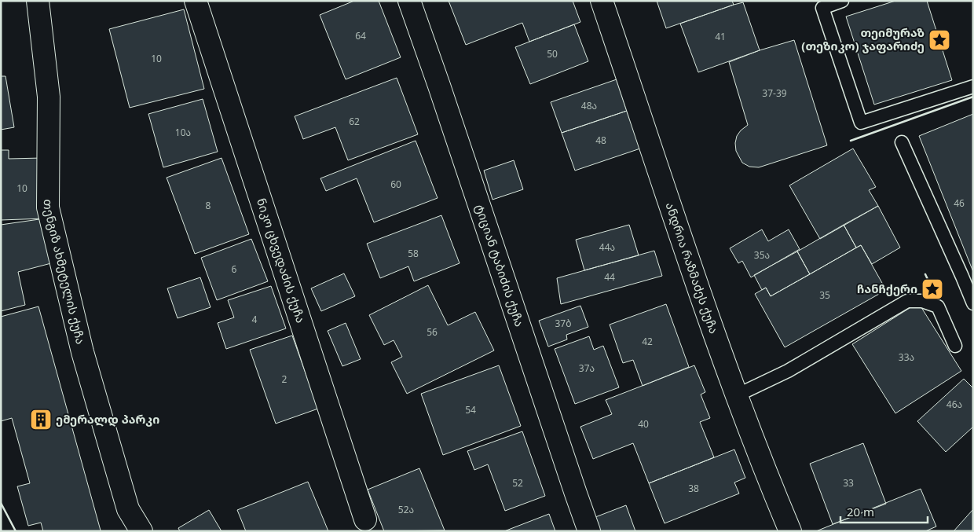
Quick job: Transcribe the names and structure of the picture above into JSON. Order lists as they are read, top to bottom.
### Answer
{
  "streets": {
    "street": [
      "ნიკო ცხვედაძის ქუჩა",
      "ტიციან ტაბიძის ქუჩა",
      "ანდრია რაზმაძეს ქუჩა",
      "თენგიზ ახმეტელის ქუჩა"
    ]
  },
  "places": {
    "place": ["თეიმურაზ (თეზიკო) ჯაფარიძე", "ჩანჩქერი"],
    "building": ["ემერალდ პარკი"]
  },
  "house_numbers": [
    "64",
    "41",
    "50",
    "10",
    "37-39",
    "48ა",
    "62",
    "10ა",
    "48",
    "60",
    "10",
    "46",
    "8",
    "44ა",
    "58",
    "35ა",
    "6",
    "44",
    "35",
    "4",
    "37ბ",
    "56",
    "42",
    "33ა",
    "37ა",
    "2",
    "46ა",
    "54",
    "40",
    "52",
    "33",
    "38",
    "52ა"
  ],
  "scale_bar": "20 m"
}
